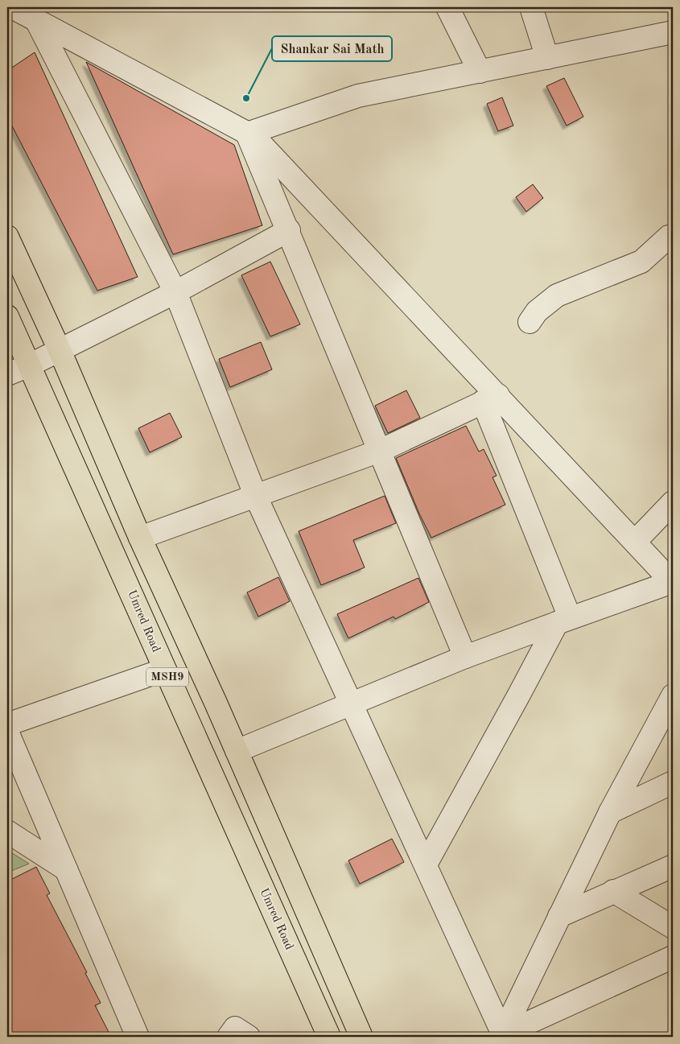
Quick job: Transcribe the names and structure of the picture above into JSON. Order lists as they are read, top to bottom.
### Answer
{
  "streets": {
    "main road": ["Umred Road", "MSH9"]
  },
  "places": ["Shankar Sai Math"]
}
